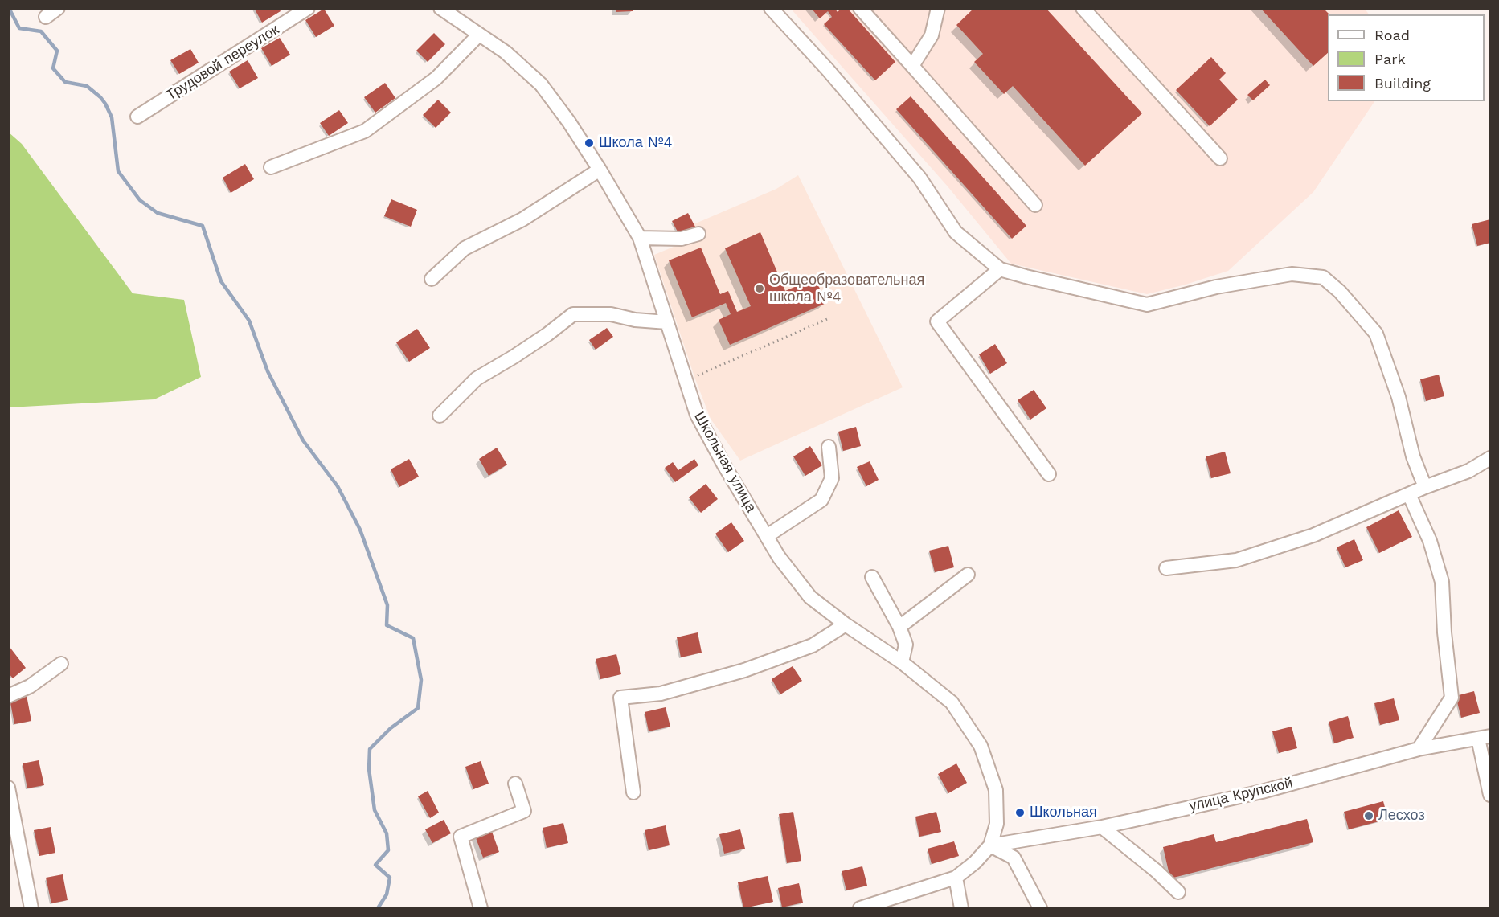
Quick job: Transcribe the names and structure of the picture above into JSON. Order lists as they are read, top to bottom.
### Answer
{
  "streets": {
    "street": ["Трудовой переулок", "Школьная улица", "улица Крупской"]
  },
  "crossings": [
    ["Школьная улица", "улица Крупской"]
  ],
  "places": [
    "Школа №4",
    "Общеобразовательная школа №4",
    "Школьная",
    "Лесхоз"
  ],
  "legend": ["Road", "Park", "Building"]
}
